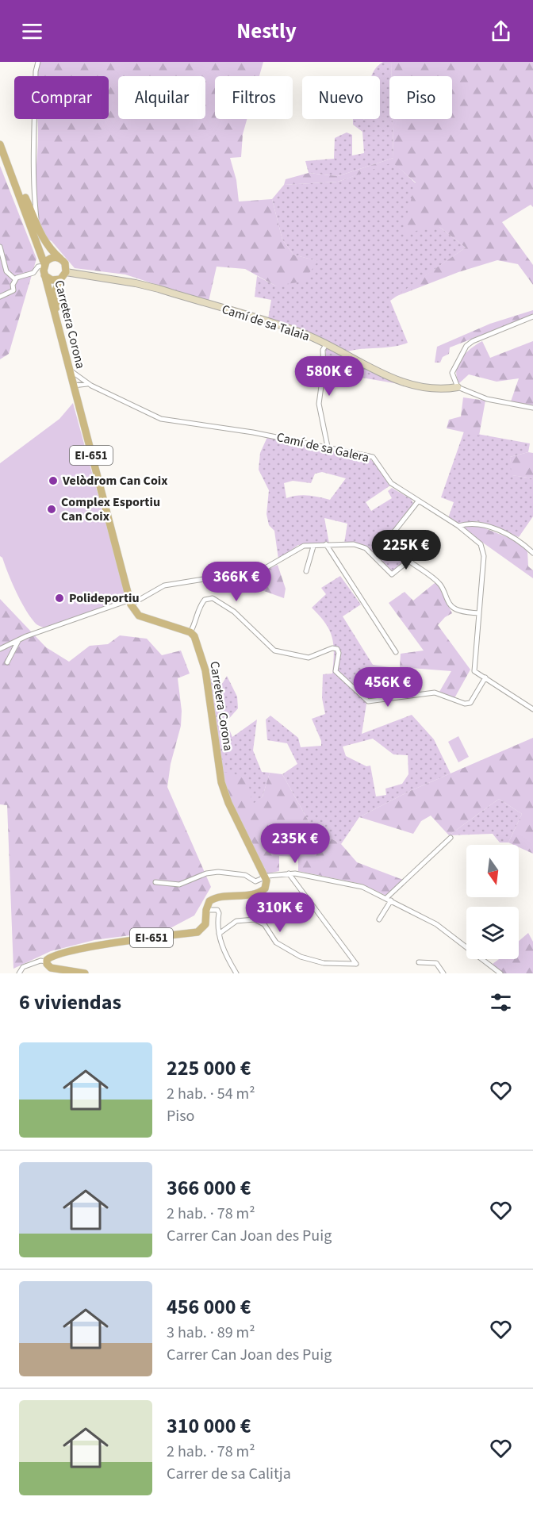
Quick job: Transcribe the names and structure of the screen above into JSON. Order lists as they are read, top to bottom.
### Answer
{
  "streets": {
    "main road": ["Carretera Corona", "EI-651"],
    "street": ["Camí de sa Talaia", "Camí de sa Galera"]
  },
  "crossings": [
    ["Camí de sa Talaia", "Carretera Corona"],
    ["Camí de sa Talaia", "EI-651"],
    ["Carretera Corona", "Camí de sa Galera"],
    ["Carretera Corona", "EI-651"]
  ],
  "places": ["Velòdrom Can Coix", "Complex Esportiu Can Coix", "Polideportiu"],
  "north": "bottom",
  "page": {
    "header": "Nestly",
    "chip": [
      "Comprar",
      "Alquilar",
      "Filtros",
      "Nuevo",
      "Piso"
    ],
    "price": [
      "580K €",
      "225K €",
      "366K €",
      "456K €",
      "235K €",
      "310K €"
    ],
    "heading": "6 viviendas",
    "list": [
      {
        "name": "225 000 €",
        "note": "2 hab. · 54 m² · Piso"
      },
      {
        "name": "366 000 €",
        "note": "2 hab. · 78 m² · Carrer Can Joan des Puig"
      },
      {
        "name": "456 000 €",
        "note": "3 hab. · 89 m² · Carrer Can Joan des Puig"
      },
      {
        "name": "310 000 €",
        "note": "2 hab. · 78 m² · Carrer de sa Calitja"
      }
    ]
  }
}
